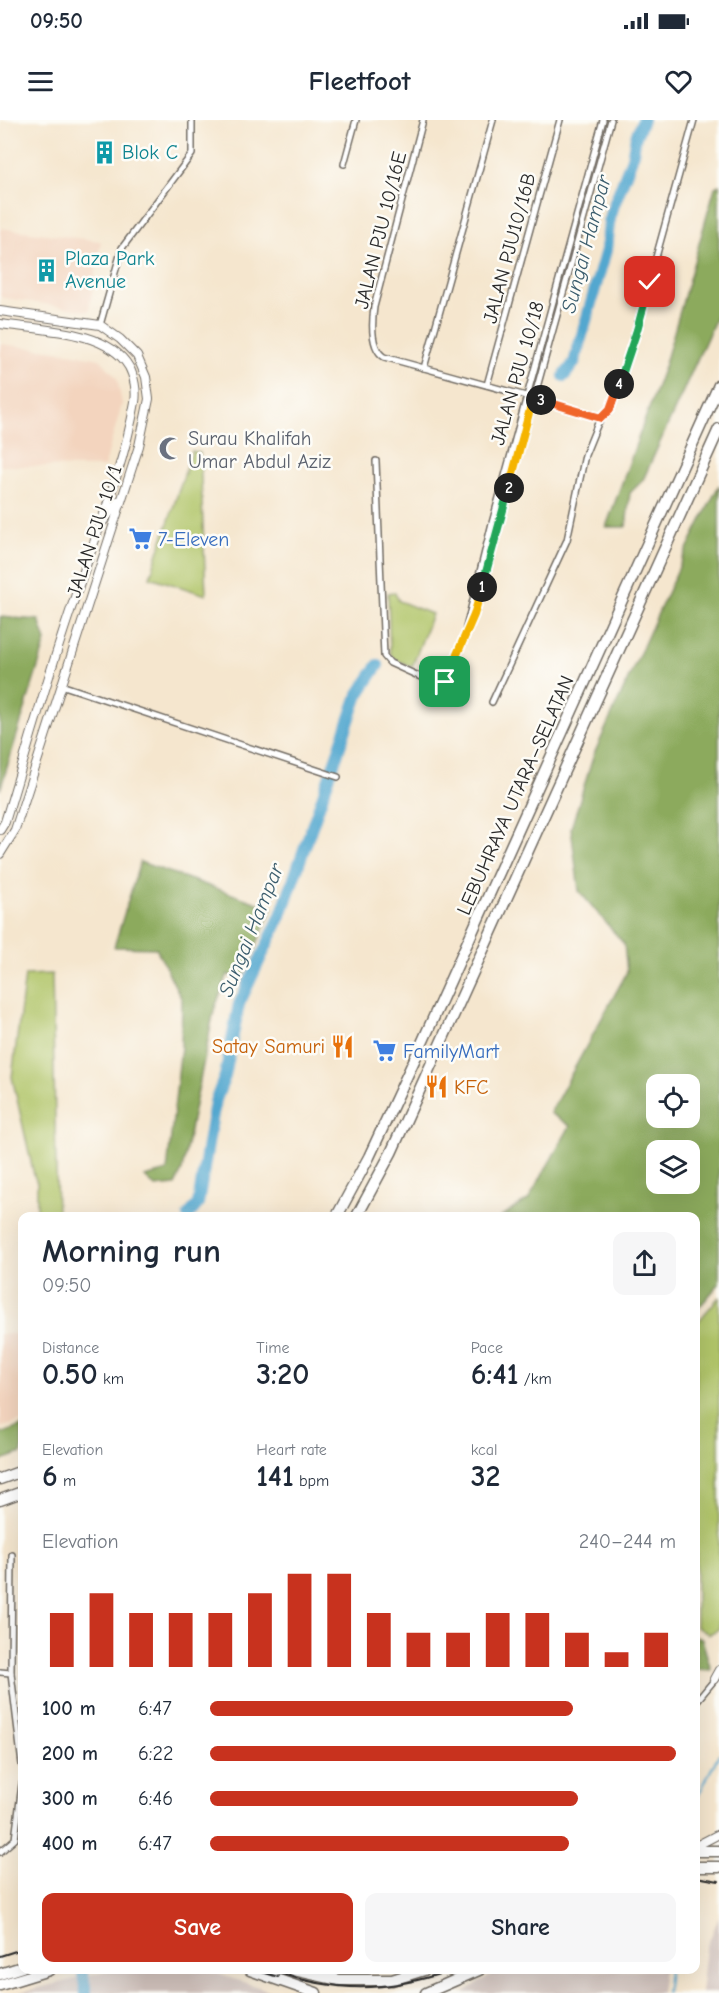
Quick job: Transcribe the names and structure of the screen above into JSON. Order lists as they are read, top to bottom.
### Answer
{
  "streets": {
    "highway": ["LEBUHRAYA UTARA–SELATAN"],
    "street": [
      "JALAN PJU 10/16E",
      "JALAN PJU10/16B",
      "JALAN PJU 10/18",
      "JALAN PJU 10/1"
    ]
  },
  "water": ["Sungai Hampar"],
  "places": {
    "building": ["Blok C", "Plaza Park Avenue"],
    "mosque": ["Surau Khalifah Umar Abdul Aziz"],
    "supermarket": ["7-Eleven", "FamilyMart"],
    "restaurant": ["Satay Samuri", "KFC"]
  },
  "page": {
    "status": "09:50",
    "header": "Fleetfoot",
    "pins": [
      "4",
      "3",
      "2",
      "1"
    ],
    "heading": ["Morning run", "09:50"],
    "stats": [
      ["Distance", "0.50 km"],
      ["Time", "3:20"],
      ["Pace", "6:41 /km"],
      ["Elevation", "6 m"],
      ["Heart rate", "141 bpm"],
      ["kcal", "32"]
    ],
    "chart": ["Elevation", "240–244 m"],
    "list": [
      {
        "name": "100 m",
        "note": "6:47"
      },
      {
        "name": "200 m",
        "note": "6:22"
      },
      {
        "name": "300 m",
        "note": "6:46"
      },
      {
        "name": "400 m",
        "note": "6:47"
      }
    ],
    "buttons": ["Save", "Share"]
  }
}
